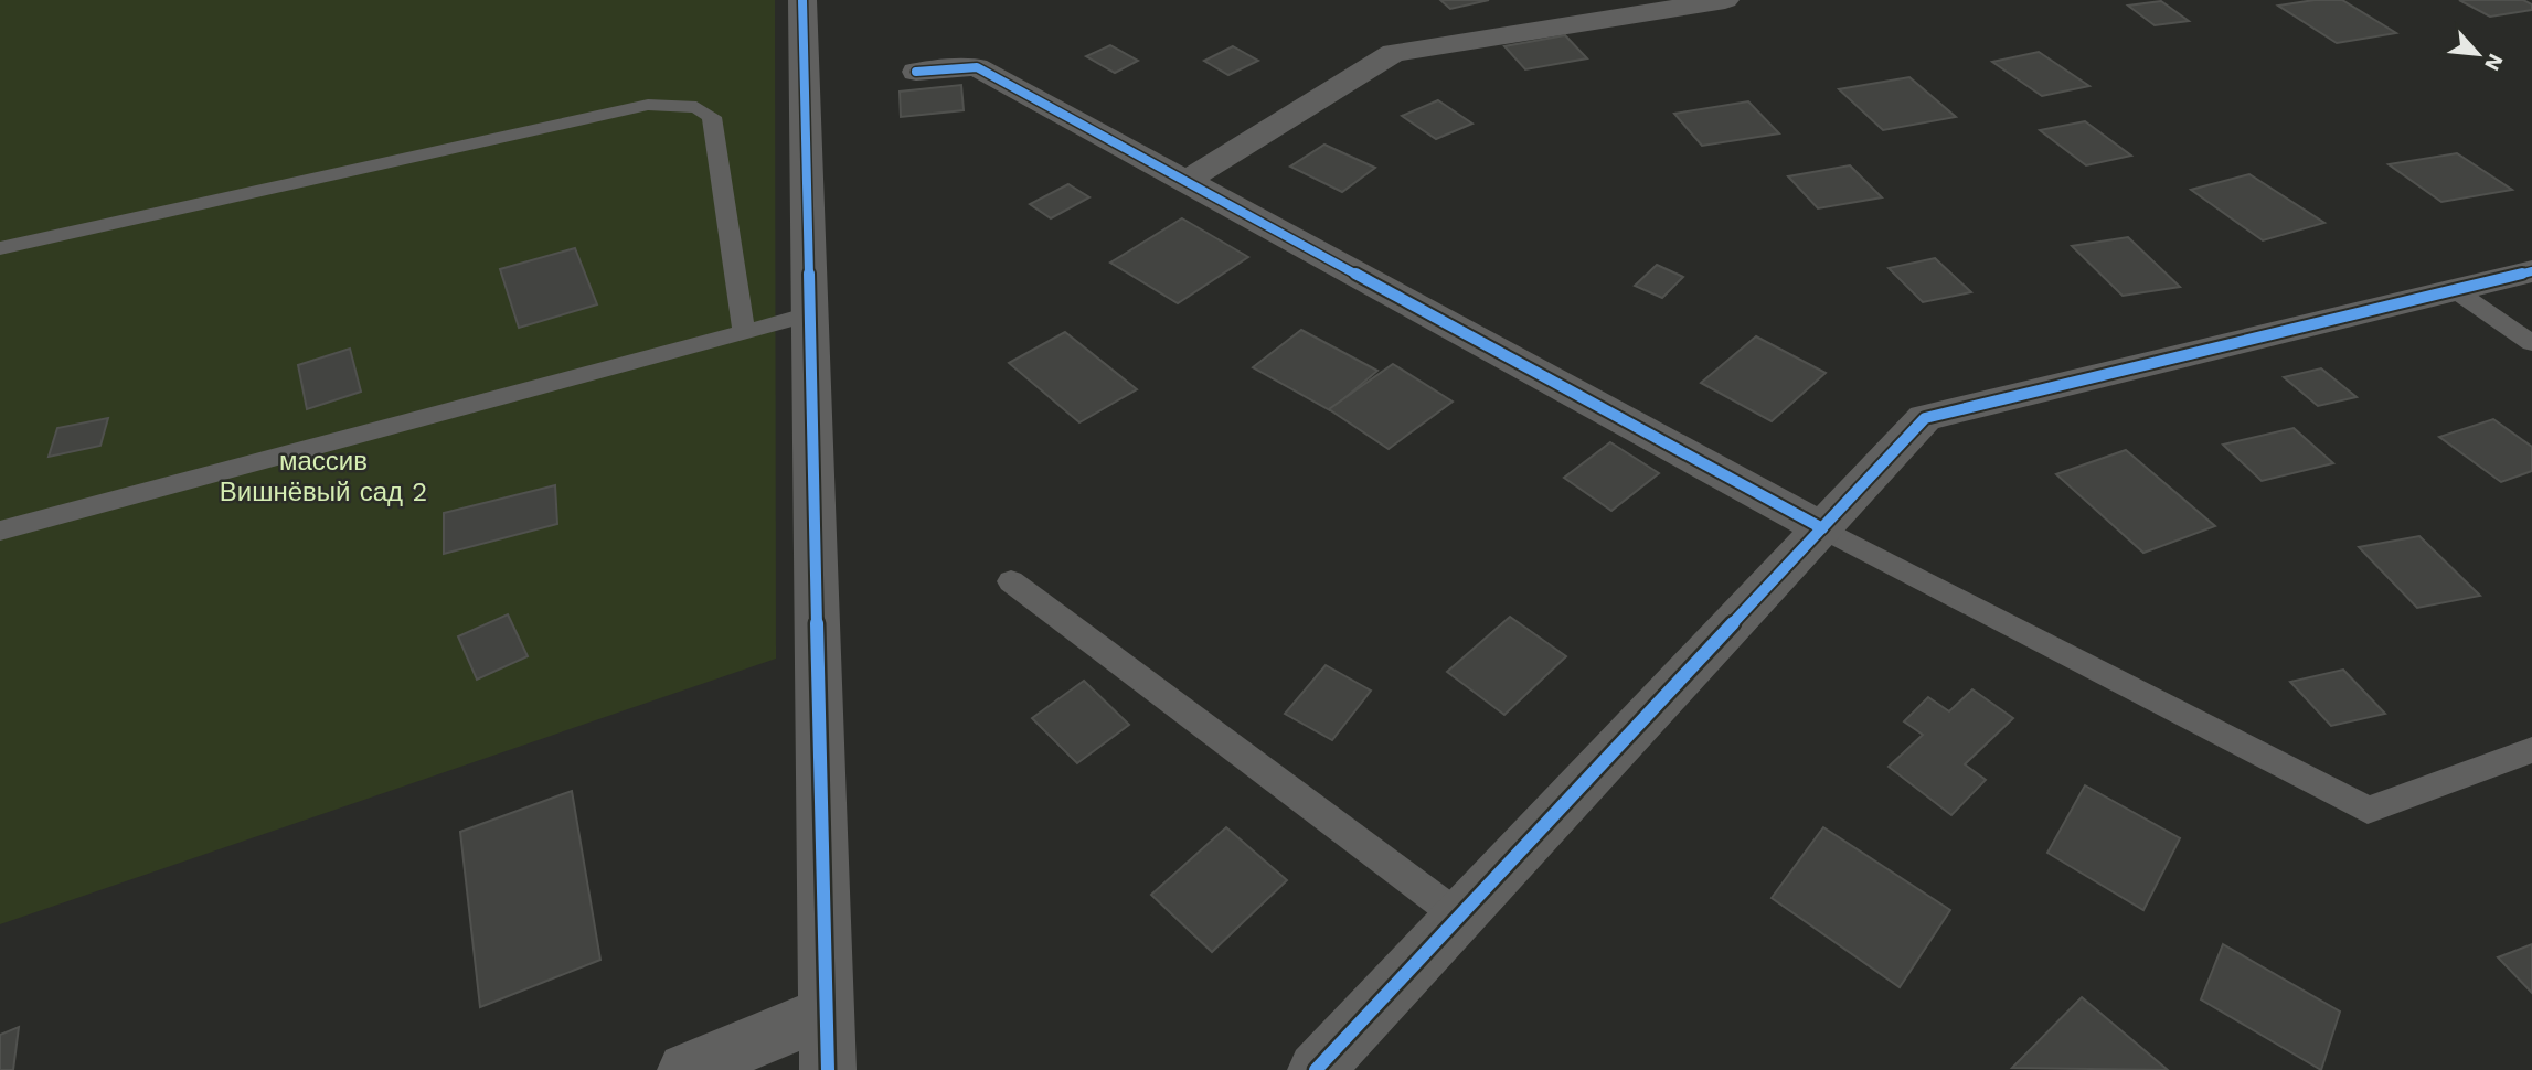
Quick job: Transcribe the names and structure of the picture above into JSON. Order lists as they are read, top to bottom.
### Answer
{
  "parks": ["массив Вишнёвый сад 2"],
  "north": "bottom right"
}
